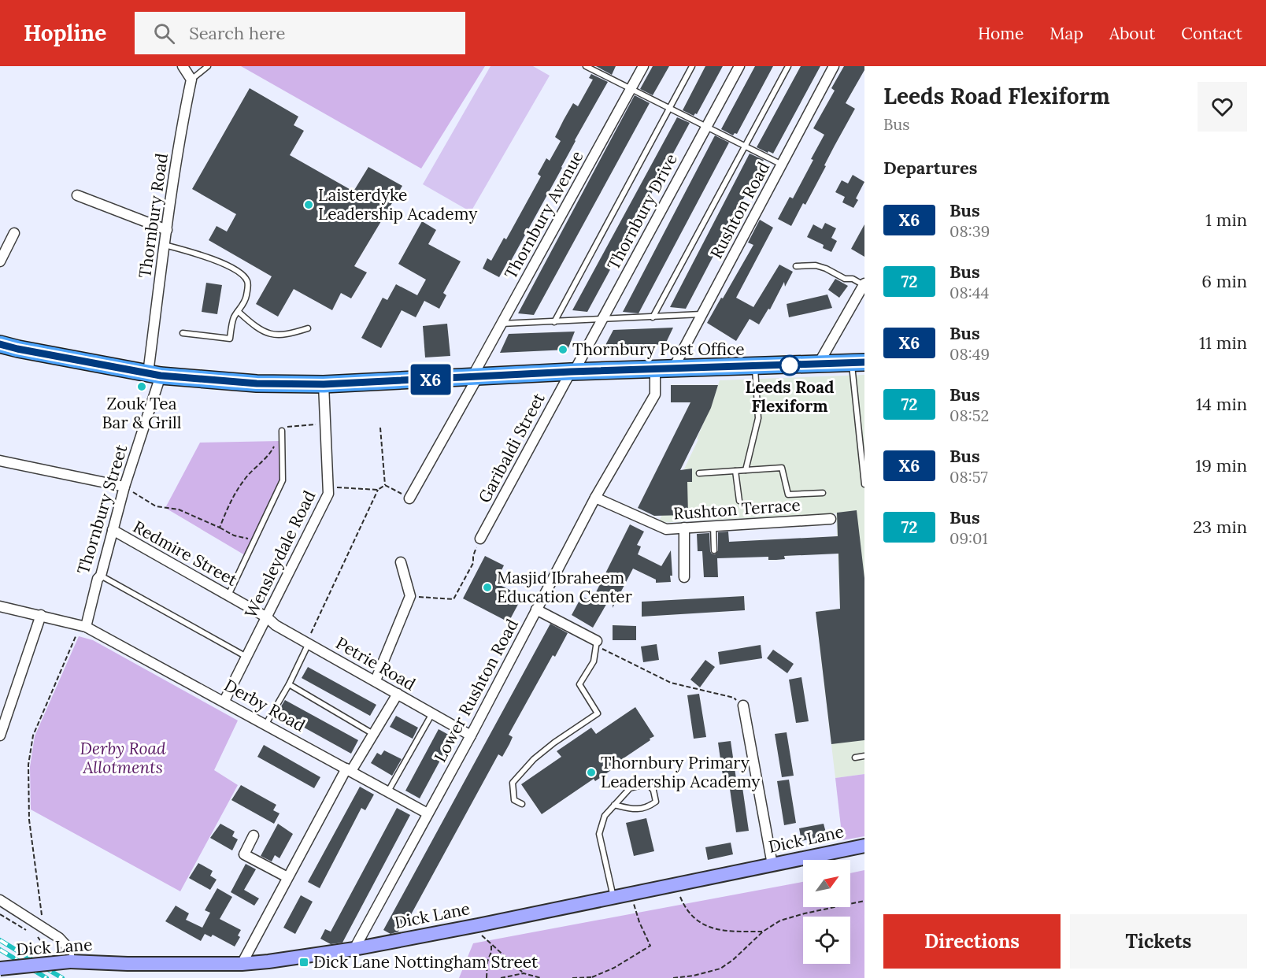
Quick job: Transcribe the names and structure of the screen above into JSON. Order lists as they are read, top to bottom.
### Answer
{
  "streets": {
    "street": [
      "Rushton Road",
      "Thornbury Drive",
      "Thornbury Avenue",
      "Thornbury Road",
      "Garibaldi Street",
      "Thornbury Street",
      "Rushton Terrace",
      "Redmire Street",
      "Wensleydale Road",
      "Petrie Road",
      "Lower Rushton Road",
      "Derby Road",
      "Dick Lane"
    ]
  },
  "crossings": [
    ["Thornbury Drive", "Garibaldi Street"],
    ["Thornbury Road", "Thornbury Street"],
    ["Thornbury Street", "Redmire Street"],
    ["Thornbury Street", "Derby Road"],
    ["Rushton Terrace", "Lower Rushton Road"],
    ["Redmire Street", "Wensleydale Road"],
    ["Redmire Street", "Petrie Road"],
    ["Wensleydale Road", "Petrie Road"],
    ["Wensleydale Road", "Derby Road"],
    ["Petrie Road", "Lower Rushton Road"],
    ["Lower Rushton Road", "Derby Road"],
    ["Lower Rushton Road", "Dick Lane"]
  ],
  "parks": ["Derby Road Allotments"],
  "places": {
    "other": [
      "Laisterdyke Leadership Academy",
      "Thornbury Post Office",
      "Leeds Road Flexiform",
      "Zouk Tea Bar & Grill",
      "Masjid Ibraheem Education Center",
      "Thornbury Primary Leadership Academy"
    ],
    "transit": ["Dick Lane Nottingham Street"]
  },
  "lines": ["bus line X6"],
  "north": "top right",
  "page": {
    "header": "Hopline",
    "search": "Search here",
    "nav": [
      "Home",
      "Map",
      "About",
      "Contact"
    ],
    "on_map": "X6",
    "heading": [
      ["Leeds Road Flexiform", "Bus"],
      "Departures"
    ],
    "list": [
      {
        "mark": "X6",
        "name": "Bus",
        "note": "08:39",
        "value": "1 min"
      },
      {
        "mark": "72",
        "name": "Bus",
        "note": "08:44",
        "value": "6 min"
      },
      {
        "mark": "X6",
        "name": "Bus",
        "note": "08:49",
        "value": "11 min"
      },
      {
        "mark": "72",
        "name": "Bus",
        "note": "08:52",
        "value": "14 min"
      },
      {
        "mark": "X6",
        "name": "Bus",
        "note": "08:57",
        "value": "19 min"
      },
      {
        "mark": "72",
        "name": "Bus",
        "note": "09:01",
        "value": "23 min"
      }
    ],
    "buttons": ["Directions", "Tickets"]
  }
}
